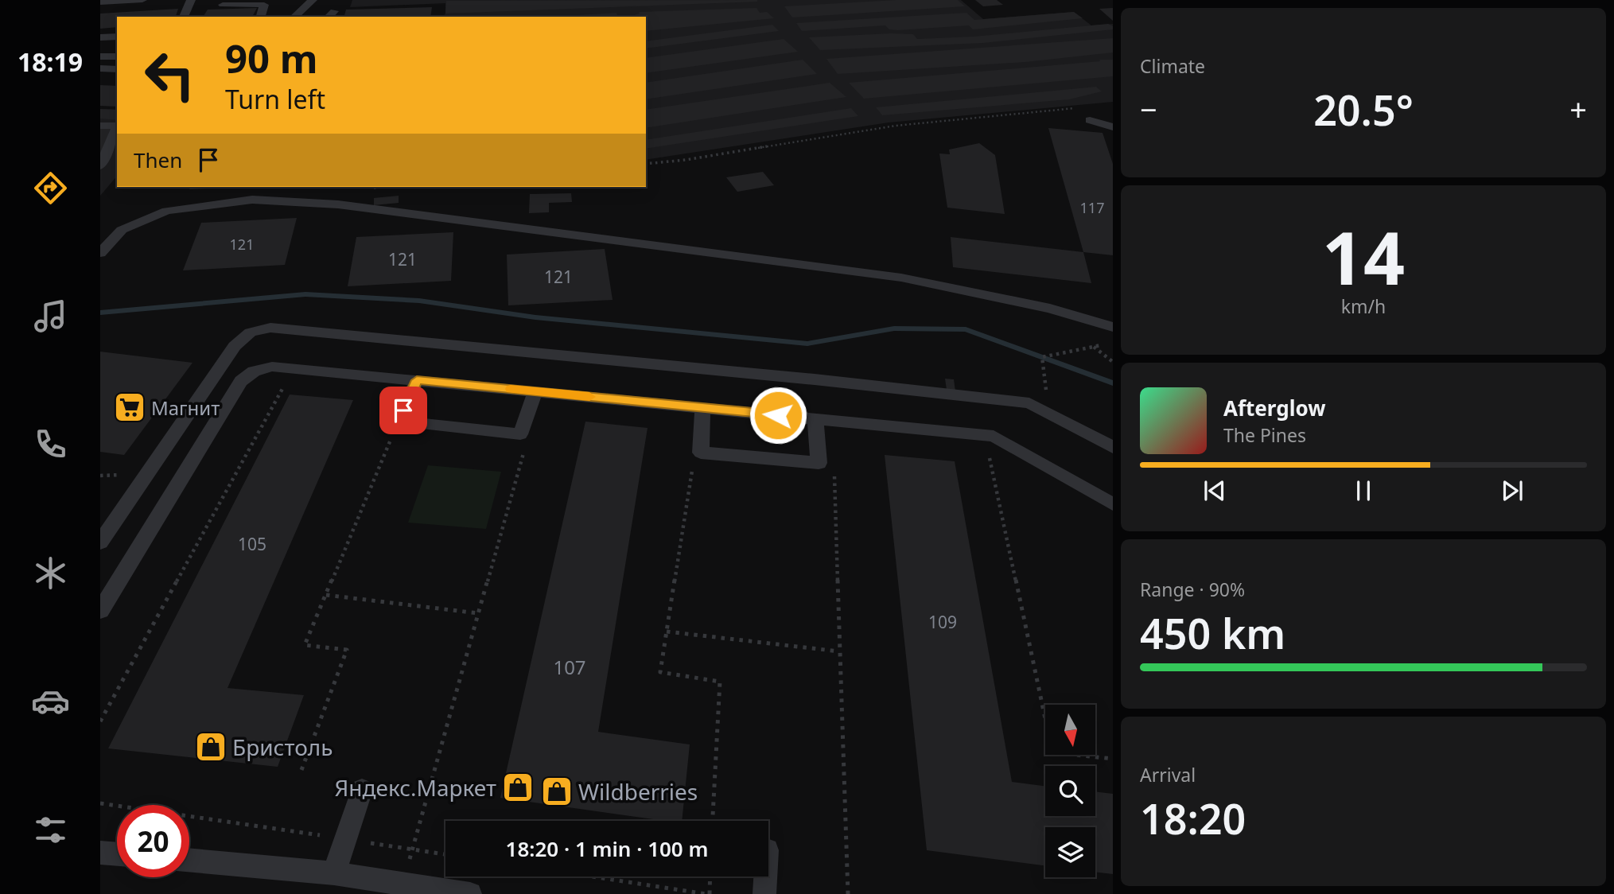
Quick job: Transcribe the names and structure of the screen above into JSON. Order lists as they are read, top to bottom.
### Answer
{
  "places": {
    "supermarket": ["Магнит"],
    "shop": ["Бристоль", "Яндекс.Маркет", "Wildberries"]
  },
  "house_numbers": [
    "117",
    "121",
    "121",
    "121",
    "105",
    "109",
    "107"
  ],
  "north": "bottom",
  "page": {
    "tabs": "18:19",
    "tile": [
      "Climate",
      ["14", "km/h"],
      ["Range · 90%", "450 km"],
      ["Arrival", "18:20"]
    ],
    "turn": ["90 m", "Turn left"],
    "heat": ["−", "20.5°", "+"],
    "then": "Then",
    "song": ["Afterglow", "The Pines"],
    "limit": "20",
    "trip": "18:20 · 1 min · 100 m"
  }
}
